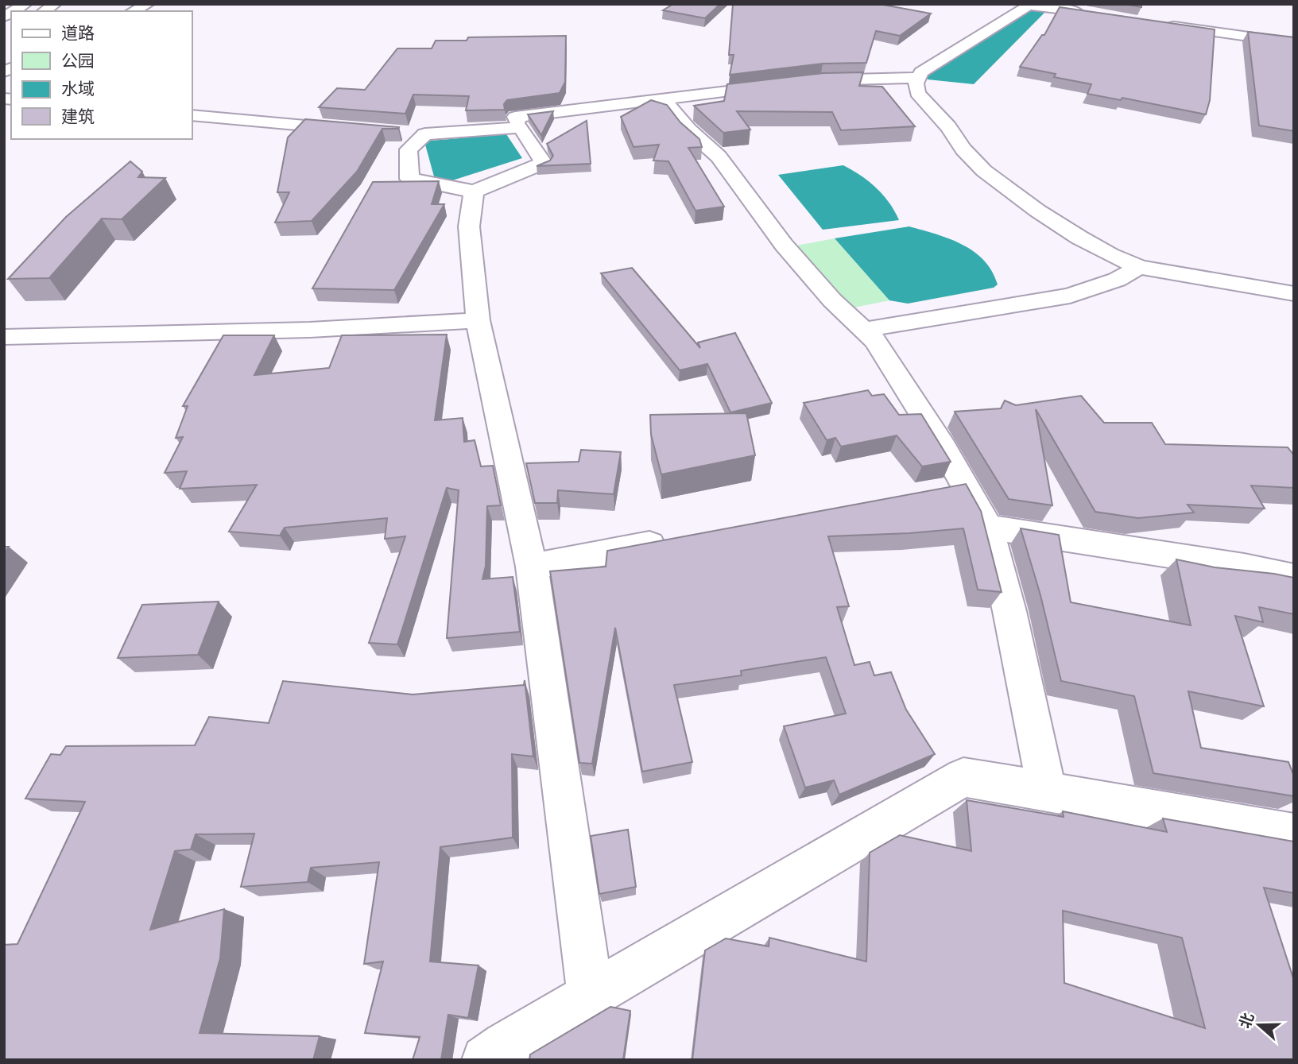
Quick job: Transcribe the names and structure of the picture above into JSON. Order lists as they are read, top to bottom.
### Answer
{
  "legend": [
    "道路",
    "公园",
    "水域",
    "建筑"
  ],
  "north": "left"
}
